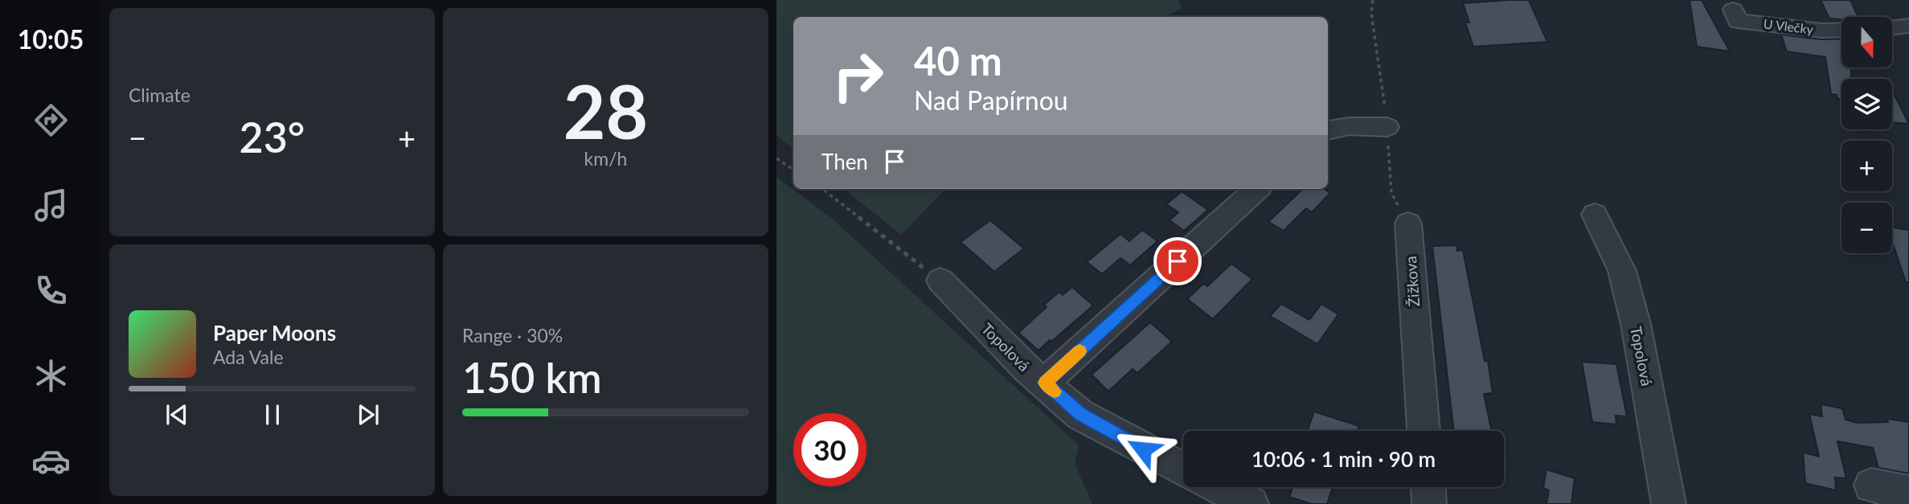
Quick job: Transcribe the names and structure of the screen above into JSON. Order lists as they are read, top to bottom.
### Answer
{
  "streets": {
    "street": ["U Vlečky", "Žižkova", "Topolová"]
  },
  "north": "bottom",
  "page": {
    "tabs": "10:05",
    "tile": [
      "Climate",
      ["28", "km/h"],
      ["Range · 30%", "150 km"]
    ],
    "map_buttons": ["+", "−"],
    "turn": ["40 m", "Nad Papírnou"],
    "heat": ["−", "23°", "+"],
    "then": "Then",
    "song": ["Paper Moons", "Ada Vale"],
    "limit": "30",
    "trip": "10:06 · 1 min · 90 m"
  }
}
